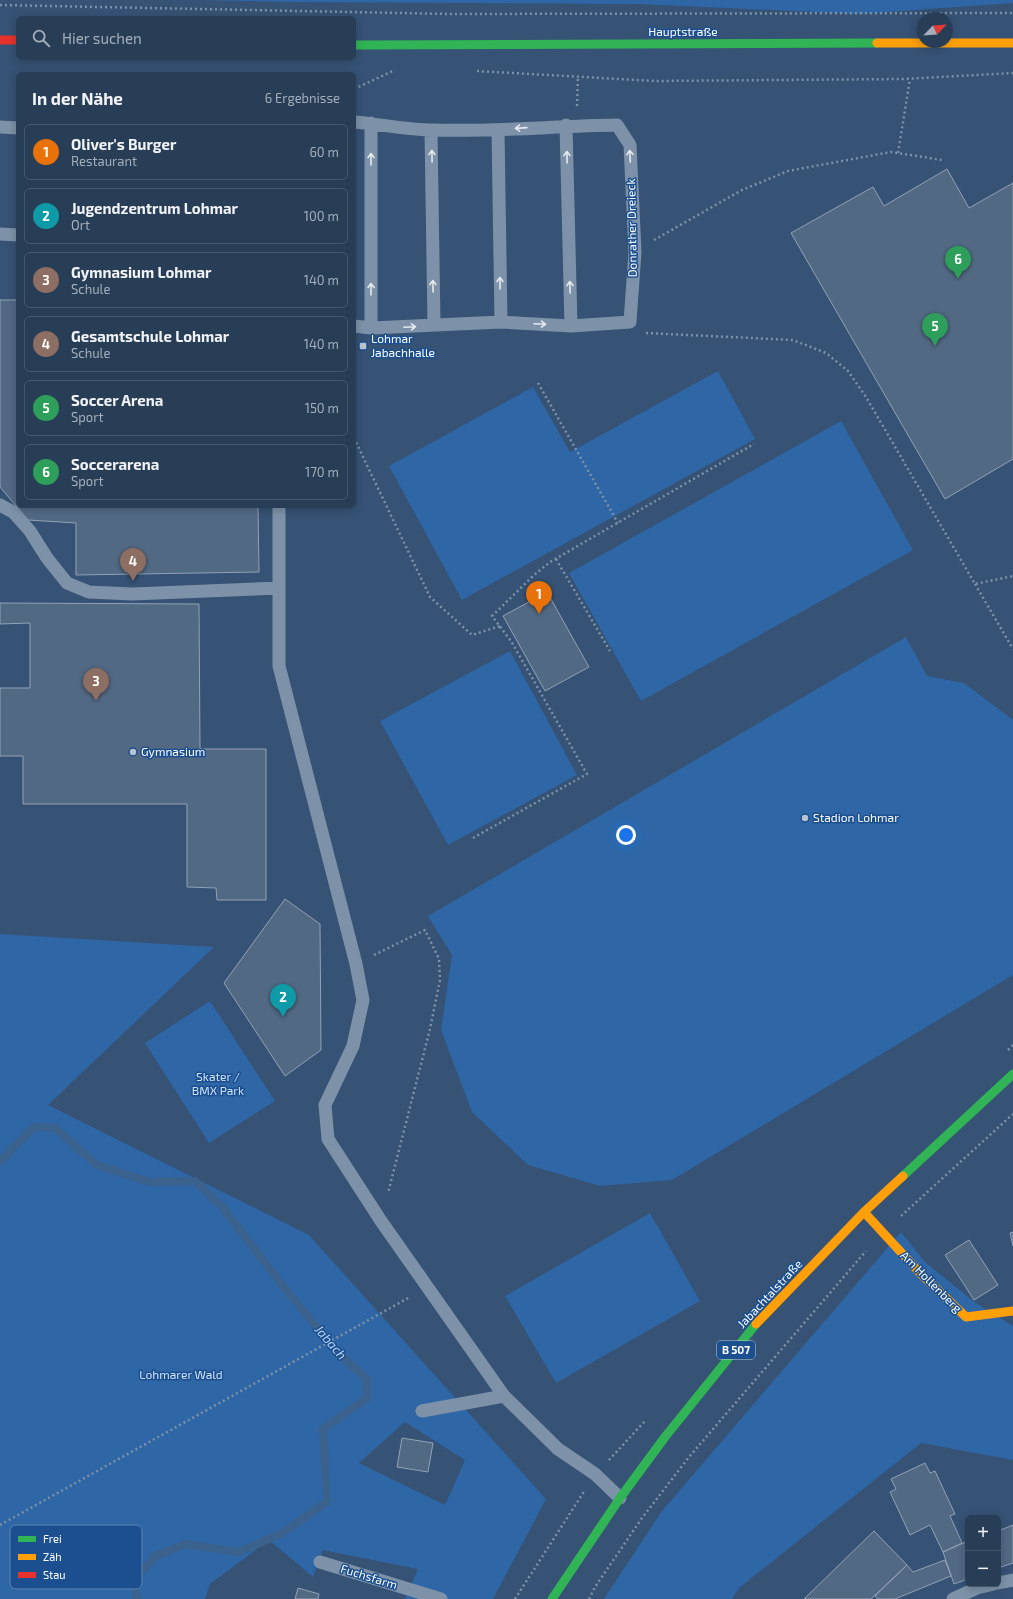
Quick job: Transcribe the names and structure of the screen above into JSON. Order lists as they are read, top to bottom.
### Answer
{
  "streets": {
    "main road": [
      "Hauptstraße",
      "Am Hollenberg",
      "Jabachtalstraße",
      "B 507"
    ],
    "lane": ["Donrather Dreieck", "Fuchsfarm"]
  },
  "crossings": [
    ["Am Hollenberg", "Jabachtalstraße"]
  ],
  "water": ["Jabach"],
  "parks": ["Skater / BMX Park", "Lohmarer Wald"],
  "places": {
    "transit": ["Lohmar Jabachhalle"],
    "other": ["Gymnasium", "Stadion Lohmar"]
  },
  "legend": ["Frei", "Zäh", "Stau"],
  "north": "top right",
  "page": {
    "search": "Hier suchen",
    "heading": ["In der Nähe", "6 Ergebnisse"],
    "list": [
      {
        "mark": "1",
        "name": "Oliver's Burger",
        "note": "Restaurant",
        "value": "60 m"
      },
      {
        "mark": "2",
        "name": "Jugendzentrum Lohmar",
        "note": "Ort",
        "value": "100 m"
      },
      {
        "mark": "3",
        "name": "Gymnasium Lohmar",
        "note": "Schule",
        "value": "140 m"
      },
      {
        "mark": "4",
        "name": "Gesamtschule Lohmar",
        "note": "Schule",
        "value": "140 m"
      },
      {
        "mark": "5",
        "name": "Soccer Arena",
        "note": "Sport",
        "value": "150 m"
      },
      {
        "mark": "6",
        "name": "Soccerarena",
        "note": "Sport",
        "value": "170 m"
      }
    ],
    "pins": [
      "6",
      "5",
      "4",
      "1",
      "3",
      "2"
    ],
    "map_buttons": ["+", "−"]
  }
}
